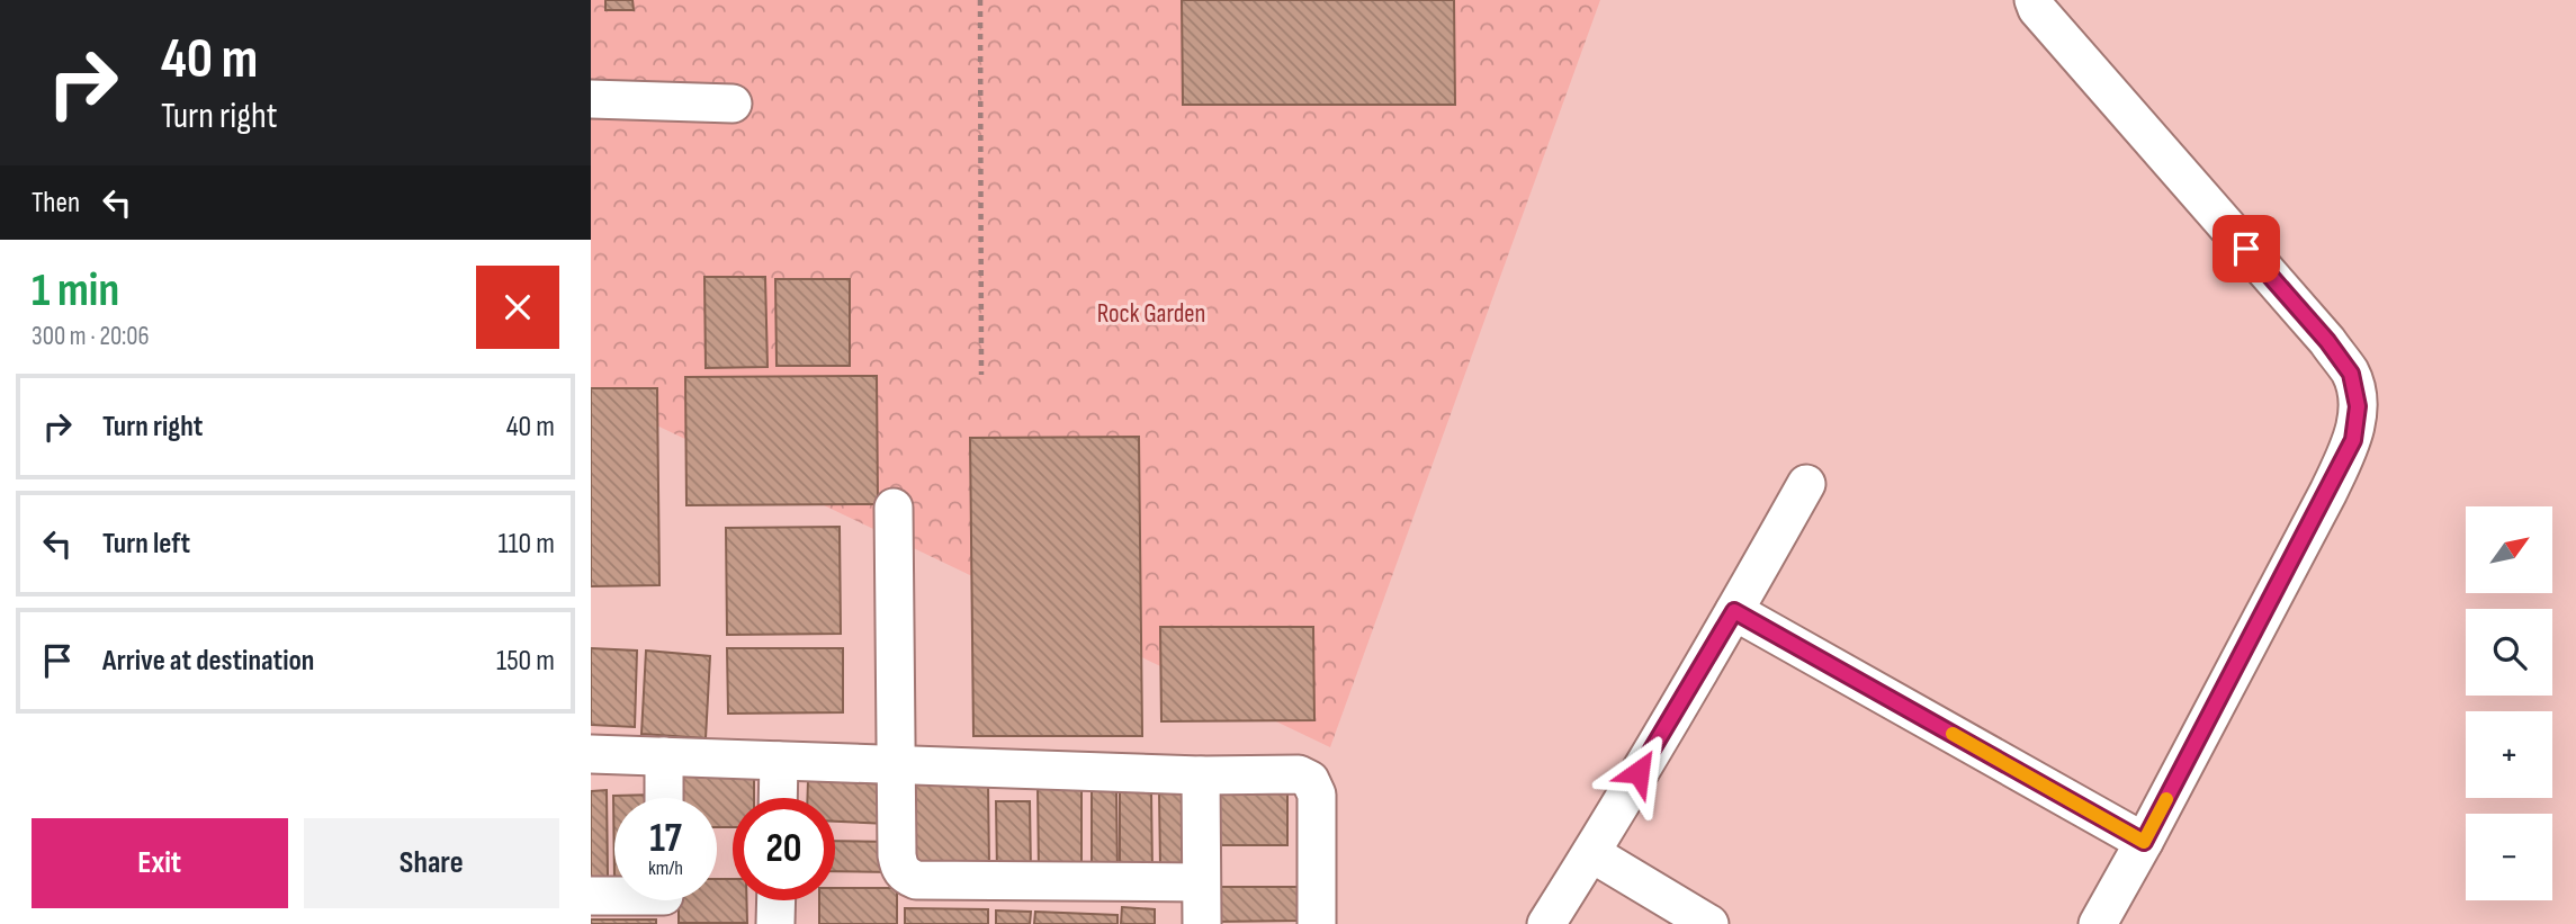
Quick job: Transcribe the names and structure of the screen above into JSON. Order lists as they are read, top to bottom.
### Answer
{
  "parks": ["Rock Garden"],
  "north": "top right",
  "page": {
    "turn": ["40 m", "Turn right"],
    "then": "Then",
    "heading": ["1 min", "300 m · 20:06"],
    "list": [
      {
        "name": "Turn right",
        "value": "40 m"
      },
      {
        "name": "Turn left",
        "value": "110 m"
      },
      {
        "name": "Arrive at destination",
        "value": "150 m"
      }
    ],
    "map_buttons": ["+", "−"],
    "speed": "17 km/h",
    "limit": "20",
    "buttons": ["Exit", "Share"]
  }
}
